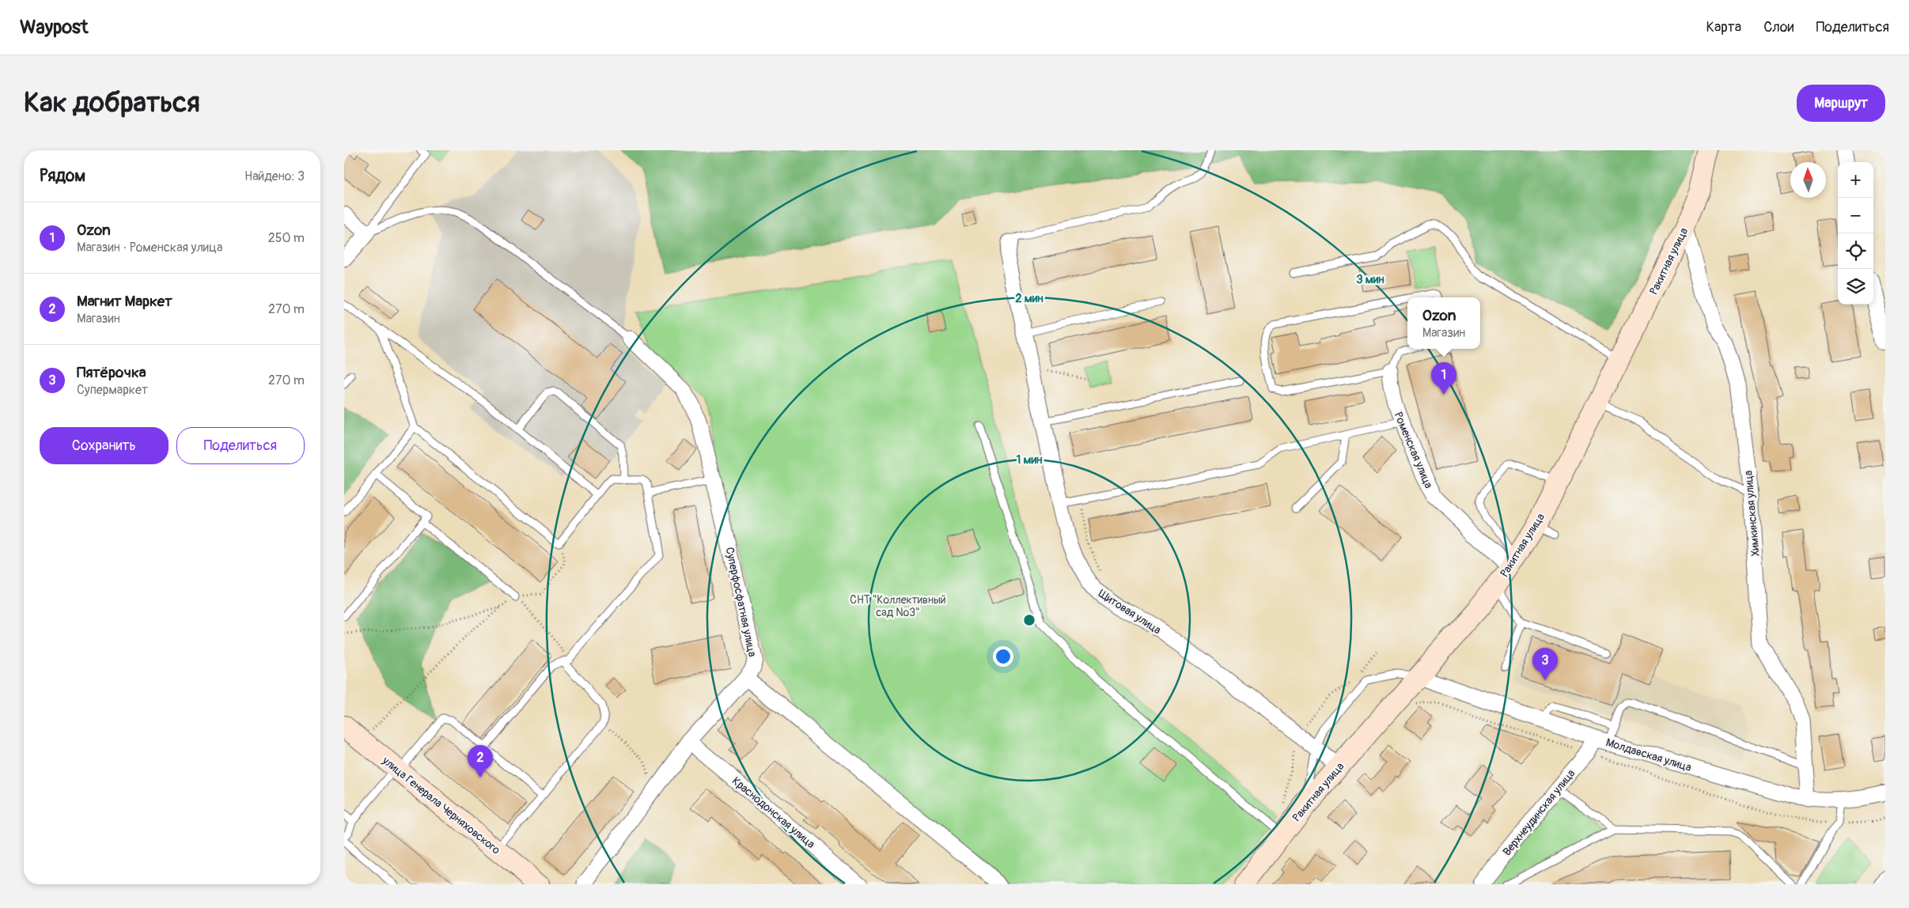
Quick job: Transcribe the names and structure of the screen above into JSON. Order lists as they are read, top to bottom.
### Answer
{
  "streets": {
    "street": [
      "Ракитная улица",
      "Роменская улица",
      "Химкинская улица",
      "Суперфосфатная улица",
      "Щитовая улица",
      "Молдавская улица",
      "улица Генерала Черняховского",
      "Краснодонская улица",
      "Верхнеудинская улица"
    ]
  },
  "crossings": [
    ["Ракитная улица", "Роменская улица"],
    ["Ракитная улица", "Химкинская улица"],
    ["Ракитная улица", "Щитовая улица"],
    ["Ракитная улица", "Молдавская улица"],
    ["Химкинская улица", "Молдавская улица"],
    ["Суперфосфатная улица", "Краснодонская улица"],
    ["Молдавская улица", "Верхнеудинская улица"]
  ],
  "parks": ["СНТ \"Коллективный сад №3\""],
  "north": "top",
  "page": {
    "header": "Waypost",
    "nav": ["Карта", "Слои", "Поделиться"],
    "buttons": [
      "Маршрут",
      ["Сохранить", "Поделиться"]
    ],
    "title": "Как добраться",
    "heading": ["Рядом", "Найдено: 3"],
    "map_buttons": ["+", "−"],
    "list": [
      {
        "mark": "1",
        "name": "Ozon",
        "note": "Магазин · Роменская улица",
        "value": "250 m"
      },
      {
        "mark": "2",
        "name": "Магнит Маркет",
        "note": "Магазин",
        "value": "270 m"
      },
      {
        "mark": "3",
        "name": "Пятёрочка",
        "note": "Супермаркет",
        "value": "270 m"
      }
    ],
    "popup": ["Ozon", "Магазин"],
    "pins": ["1", "3", "2"]
  },
  "rings": ["3 мин", "2 мин", "1 мин"]
}
